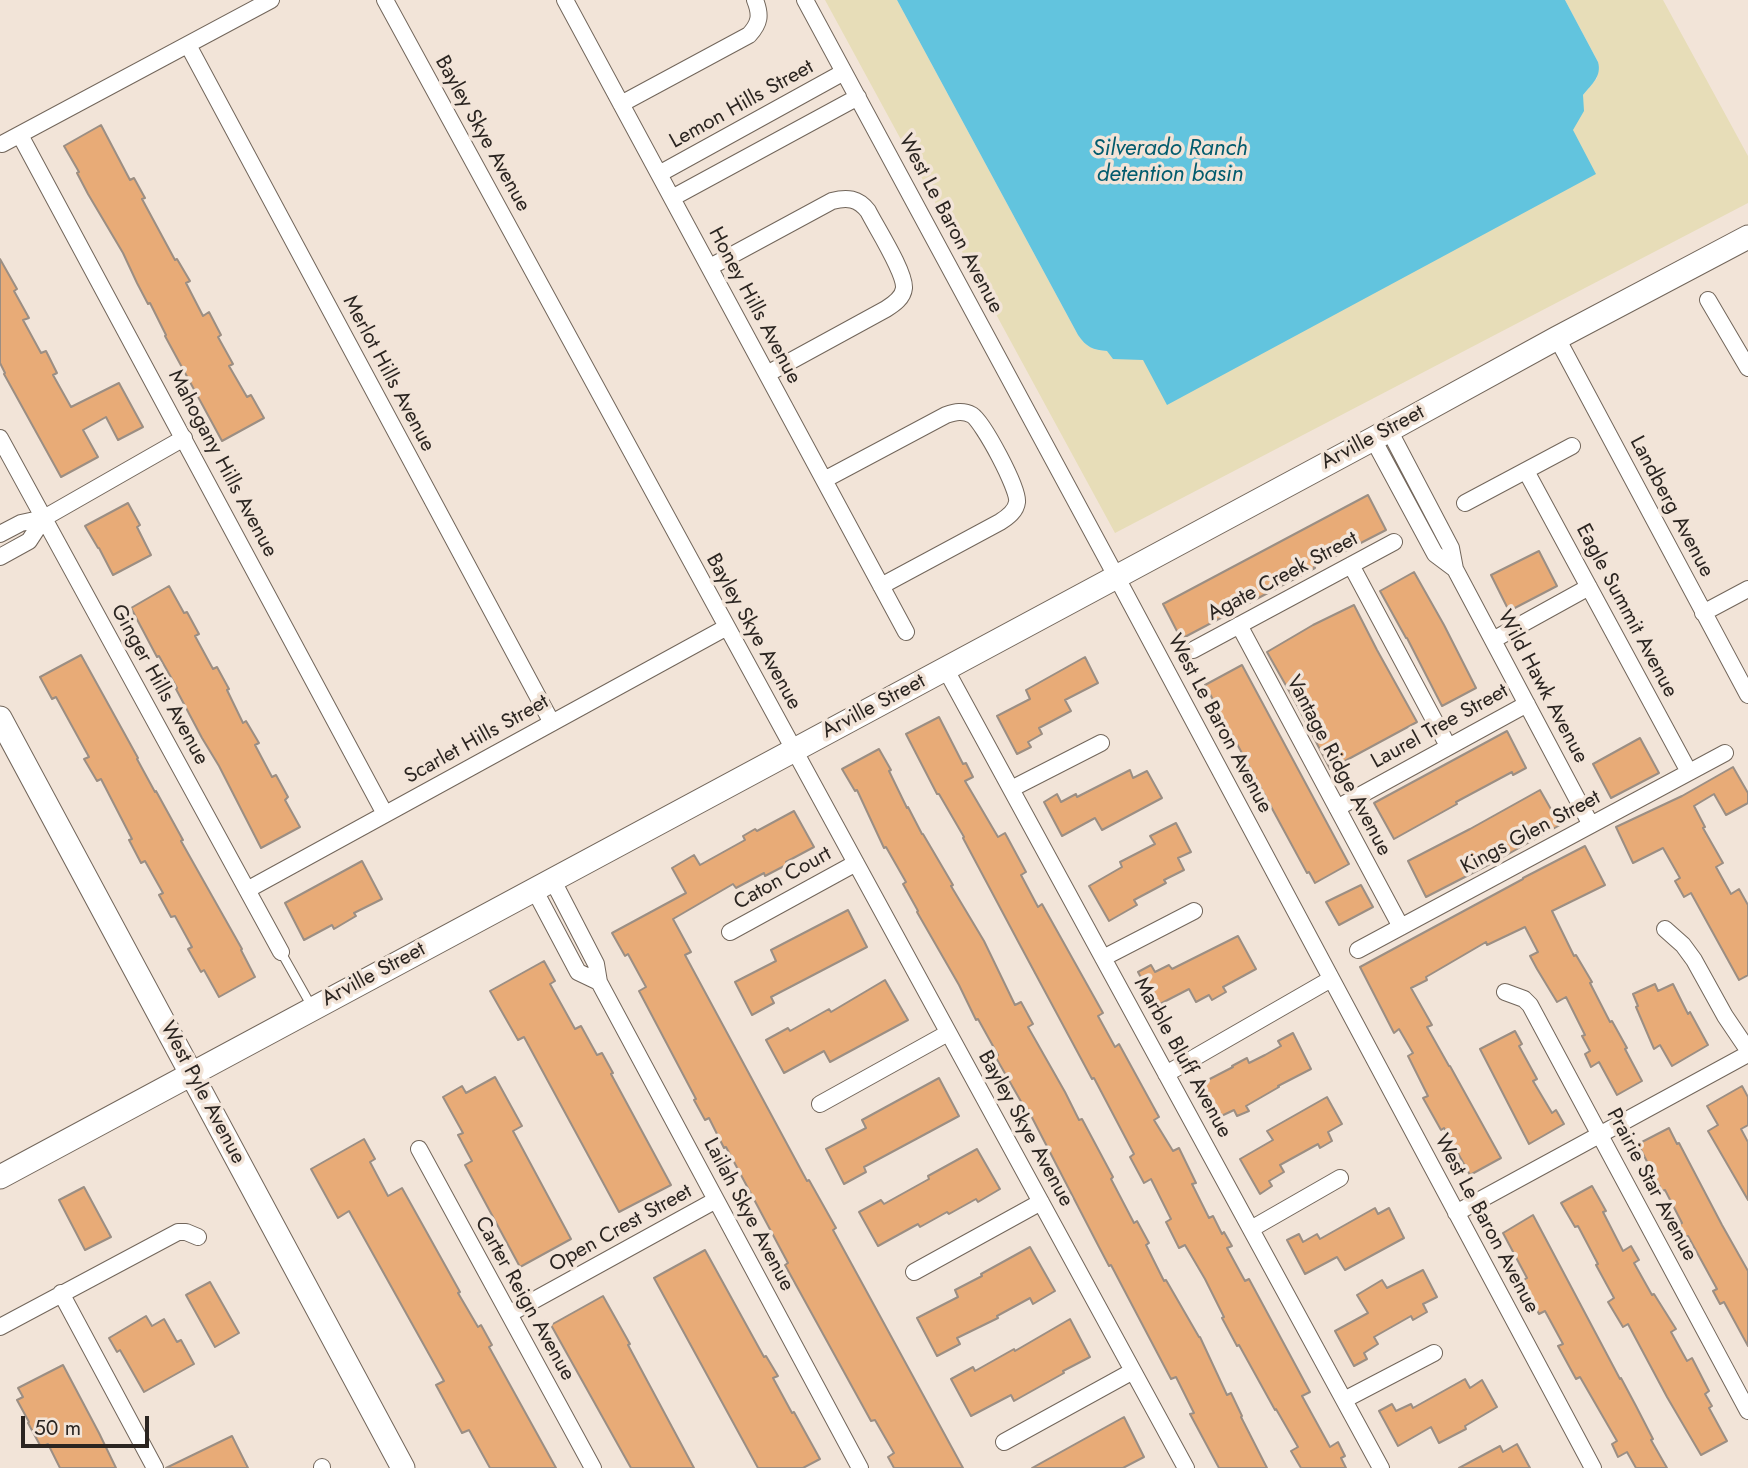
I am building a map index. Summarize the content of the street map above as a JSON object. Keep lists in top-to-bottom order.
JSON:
{
  "streets": {
    "street": [
      "Lemon Hills Street",
      "Bayley Skye Avenue",
      "West Le Baron Avenue",
      "Honey Hills Avenue",
      "Merlot Hills Avenue",
      "Arville Street",
      "Mahogany Hills Avenue",
      "Landberg Avenue",
      "Agate Creek Street",
      "Eagle Summit Avenue",
      "Ginger Hills Avenue",
      "Wild Hawk Avenue",
      "Laurel Tree Street",
      "Scarlet Hills Street",
      "Vantage Ridge Avenue",
      "Kings Glen Street",
      "Caton Court",
      "Marble Bluff Avenue",
      "West Pyle Avenue",
      "Prairie Star Avenue",
      "Lailah Skye Avenue",
      "Open Crest Street",
      "Carter Reign Avenue"
    ]
  },
  "crossings": [
    ["Lemon Hills Street", "West Le Baron Avenue"],
    ["Lemon Hills Street", "Honey Hills Avenue"],
    ["Bayley Skye Avenue", "Arville Street"],
    ["Bayley Skye Avenue", "Scarlet Hills Street"],
    ["Bayley Skye Avenue", "Caton Court"],
    ["West Le Baron Avenue", "Arville Street"],
    ["Merlot Hills Avenue", "Scarlet Hills Street"],
    ["Arville Street", "Landberg Avenue"],
    ["Arville Street", "Wild Hawk Avenue"],
    ["Arville Street", "Marble Bluff Avenue"],
    ["Arville Street", "West Pyle Avenue"],
    ["Arville Street", "Lailah Skye Avenue"],
    ["Mahogany Hills Avenue", "Scarlet Hills Street"],
    ["Agate Creek Street", "Vantage Ridge Avenue"],
    ["Eagle Summit Avenue", "Kings Glen Street"],
    ["Ginger Hills Avenue", "Scarlet Hills Street"],
    ["Wild Hawk Avenue", "Laurel Tree Street"],
    ["Wild Hawk Avenue", "Kings Glen Street"],
    ["Laurel Tree Street", "Vantage Ridge Avenue"],
    ["Vantage Ridge Avenue", "Kings Glen Street"],
    ["Lailah Skye Avenue", "Open Crest Street"],
    ["Open Crest Street", "Carter Reign Avenue"]
  ],
  "water": ["Silverado Ranch detention basin"],
  "scale_bar": "50 m"
}
